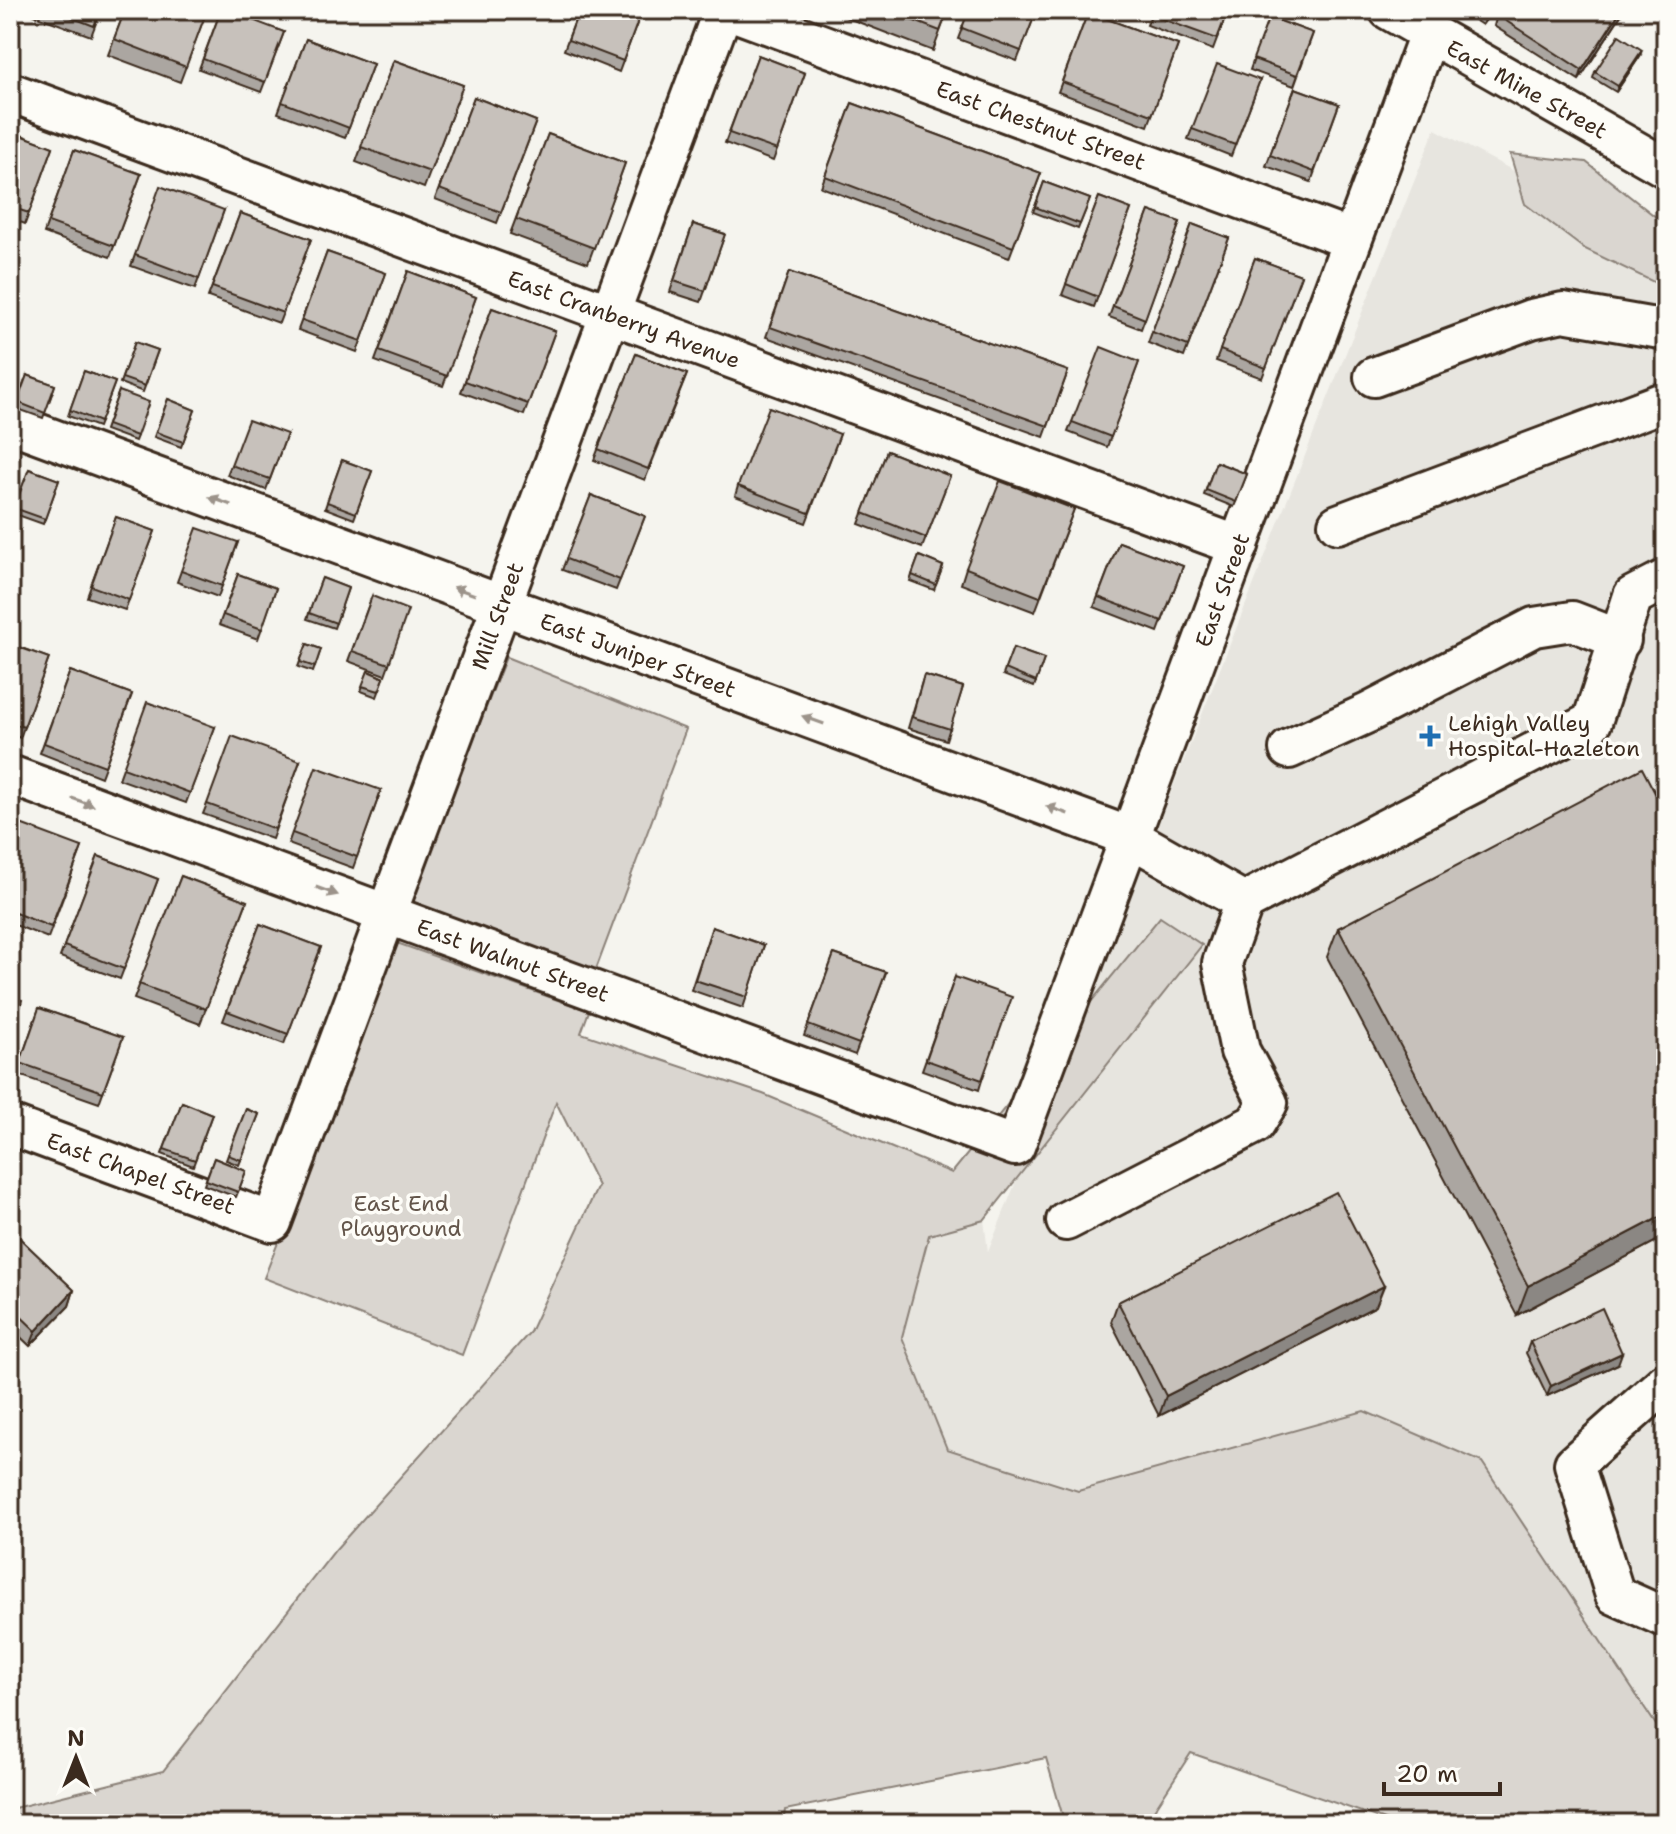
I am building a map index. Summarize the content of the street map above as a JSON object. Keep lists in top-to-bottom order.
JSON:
{
  "streets": {
    "street": [
      "East Mine Street",
      "East Chestnut Street",
      "East Cranberry Avenue",
      "East Street",
      "Mill Street",
      "East Juniper Street",
      "East Walnut Street",
      "East Chapel Street"
    ]
  },
  "crossings": [
    ["East Mine Street", "East Street"],
    ["East Chestnut Street", "East Street"],
    ["East Cranberry Avenue", "East Street"],
    ["East Cranberry Avenue", "Mill Street"],
    ["East Street", "East Juniper Street"],
    ["East Street", "East Walnut Street"],
    ["Mill Street", "East Juniper Street"],
    ["Mill Street", "East Walnut Street"],
    ["Mill Street", "East Chapel Street"]
  ],
  "one_way": ["East Juniper Street", "East Walnut Street"],
  "parks": ["East End Playground"],
  "places": {
    "health": ["Lehigh Valley Hospital-Hazleton"]
  },
  "scale_bar": "20 m",
  "north": "top"
}
